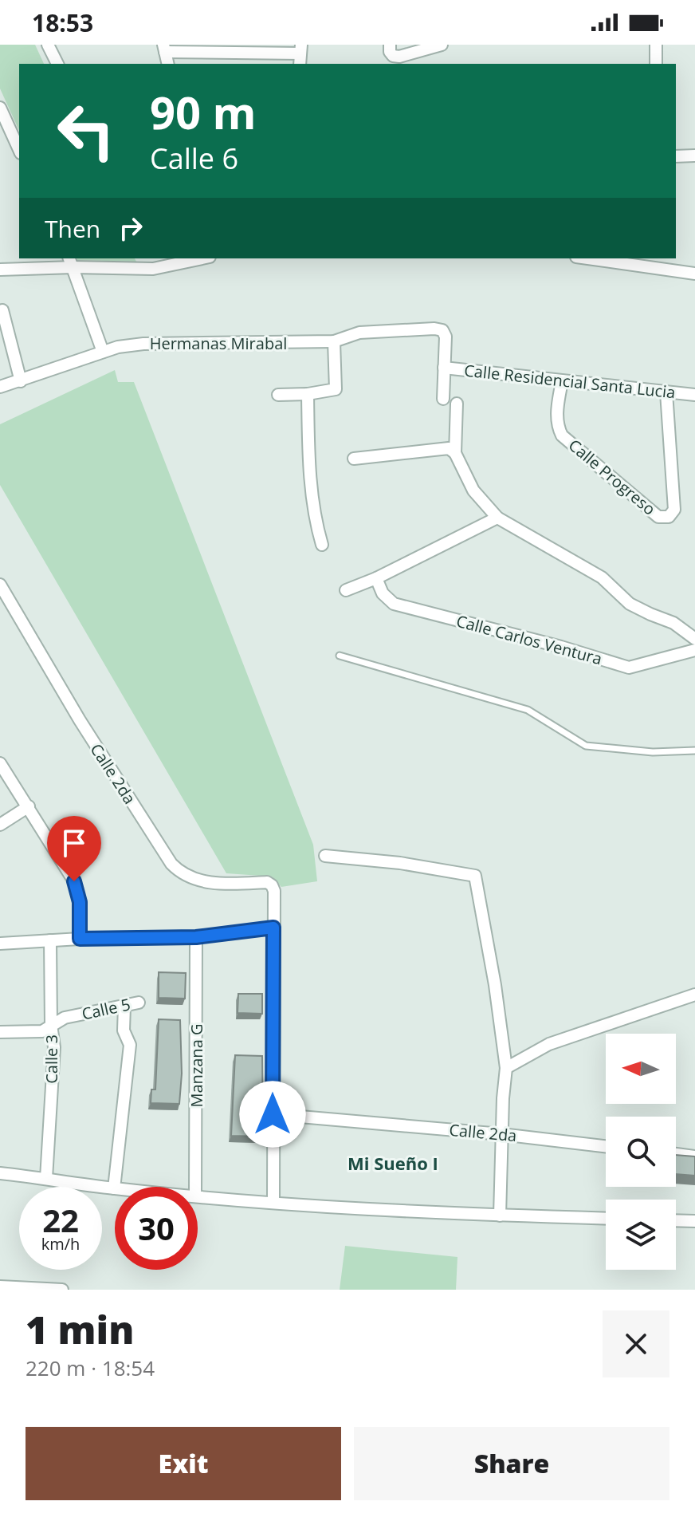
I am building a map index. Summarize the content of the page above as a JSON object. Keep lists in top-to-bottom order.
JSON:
{
  "streets": {
    "street": [
      "Hermanas Mirabal",
      "Calle Residencial Santa Lucia",
      "Calle Progreso",
      "Calle Carlos Ventura",
      "Calle 2da",
      "Calle 5",
      "Calle 3",
      "Manzana G"
    ]
  },
  "crossings": [
    ["Hermanas Mirabal", "Calle Residencial Santa Lucia"],
    ["Calle Residencial Santa Lucia", "Calle Progreso"],
    ["Calle 5", "Calle 3"]
  ],
  "districts": ["Mi Sueño I"],
  "north": "left",
  "page": {
    "status": "18:53",
    "turn": ["90 m", "Calle 6"],
    "then": "Then",
    "speed": "22 km/h",
    "limit": "30",
    "heading": ["1 min", "220 m · 18:54"],
    "buttons": ["Exit", "Share"]
  }
}
